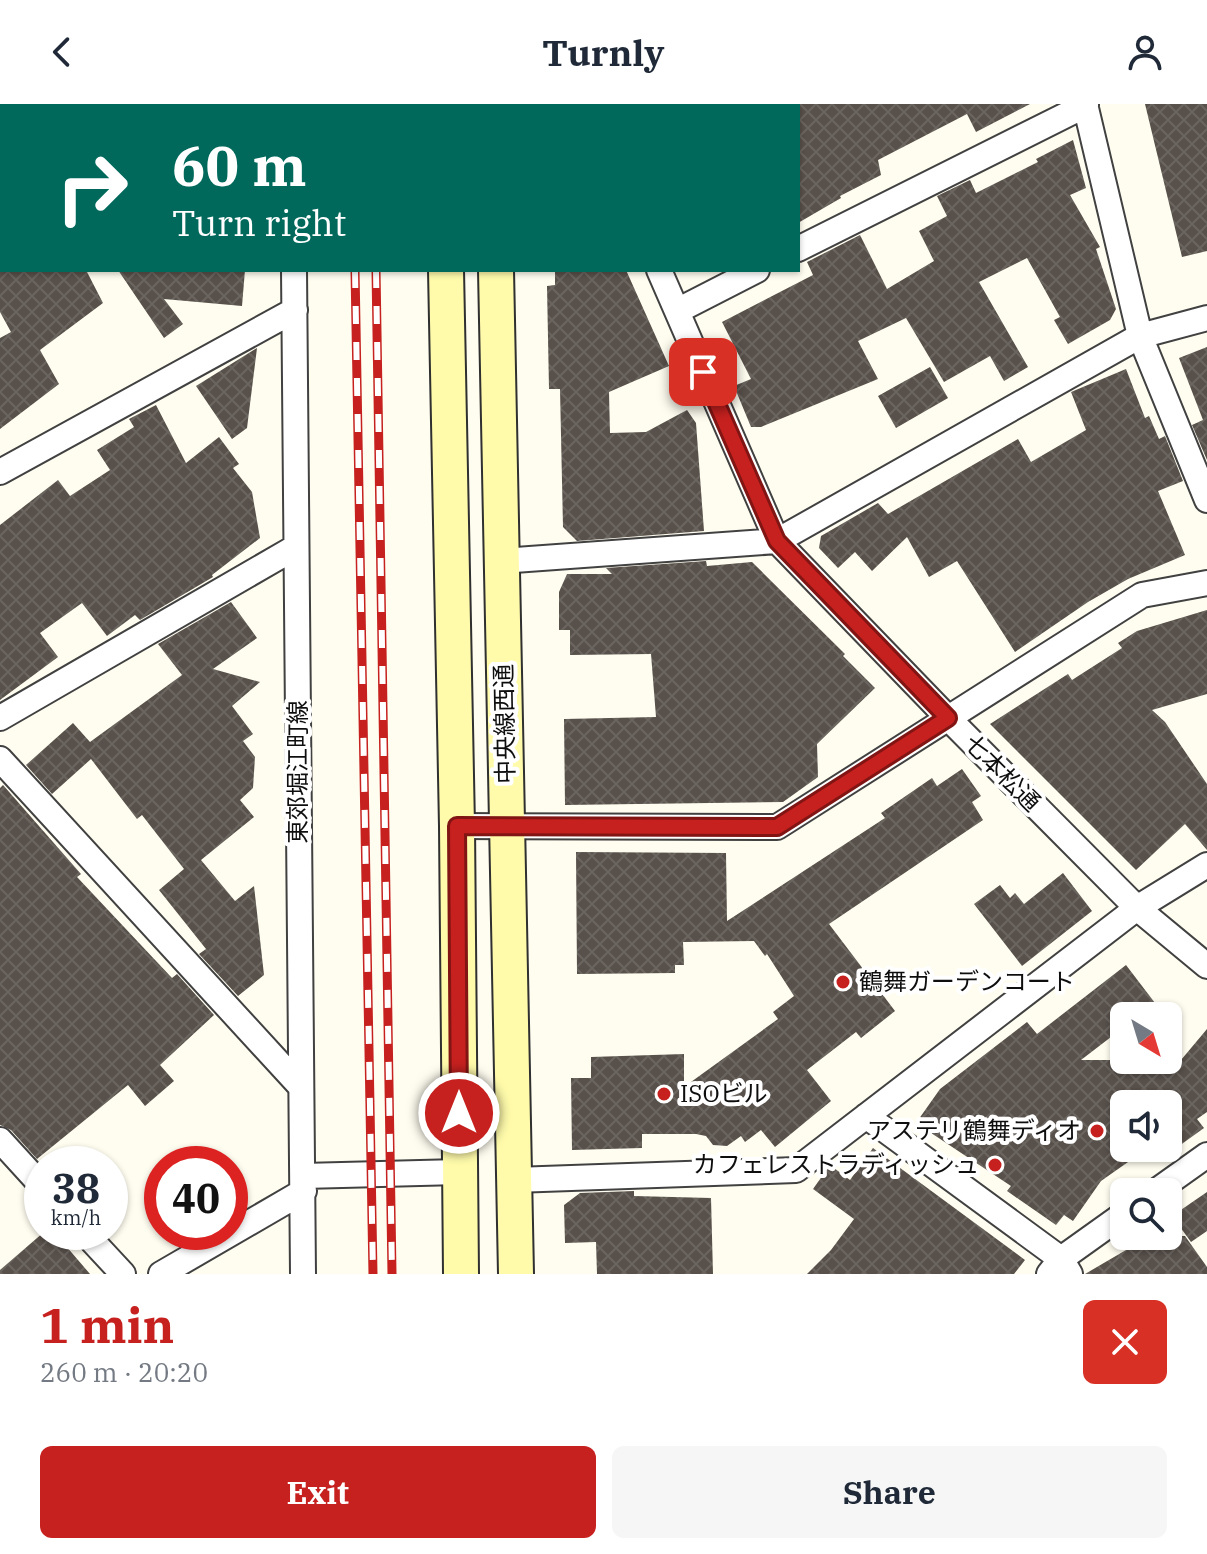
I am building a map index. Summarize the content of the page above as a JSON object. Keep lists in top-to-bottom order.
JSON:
{
  "streets": {
    "street": ["中央線西通", "東郊堀江町線", "七本松通"]
  },
  "places": [
    "鶴舞ガーデンコート",
    "ISOビル",
    "アステリ鶴舞ディオ",
    "カフェレストラディッシュ"
  ],
  "north": "bottom right",
  "page": {
    "header": "Turnly",
    "turn": ["60 m", "Turn right"],
    "speed": "38 km/h",
    "limit": "40",
    "heading": ["1 min", "260 m · 20:20"],
    "buttons": ["Exit", "Share"]
  }
}
